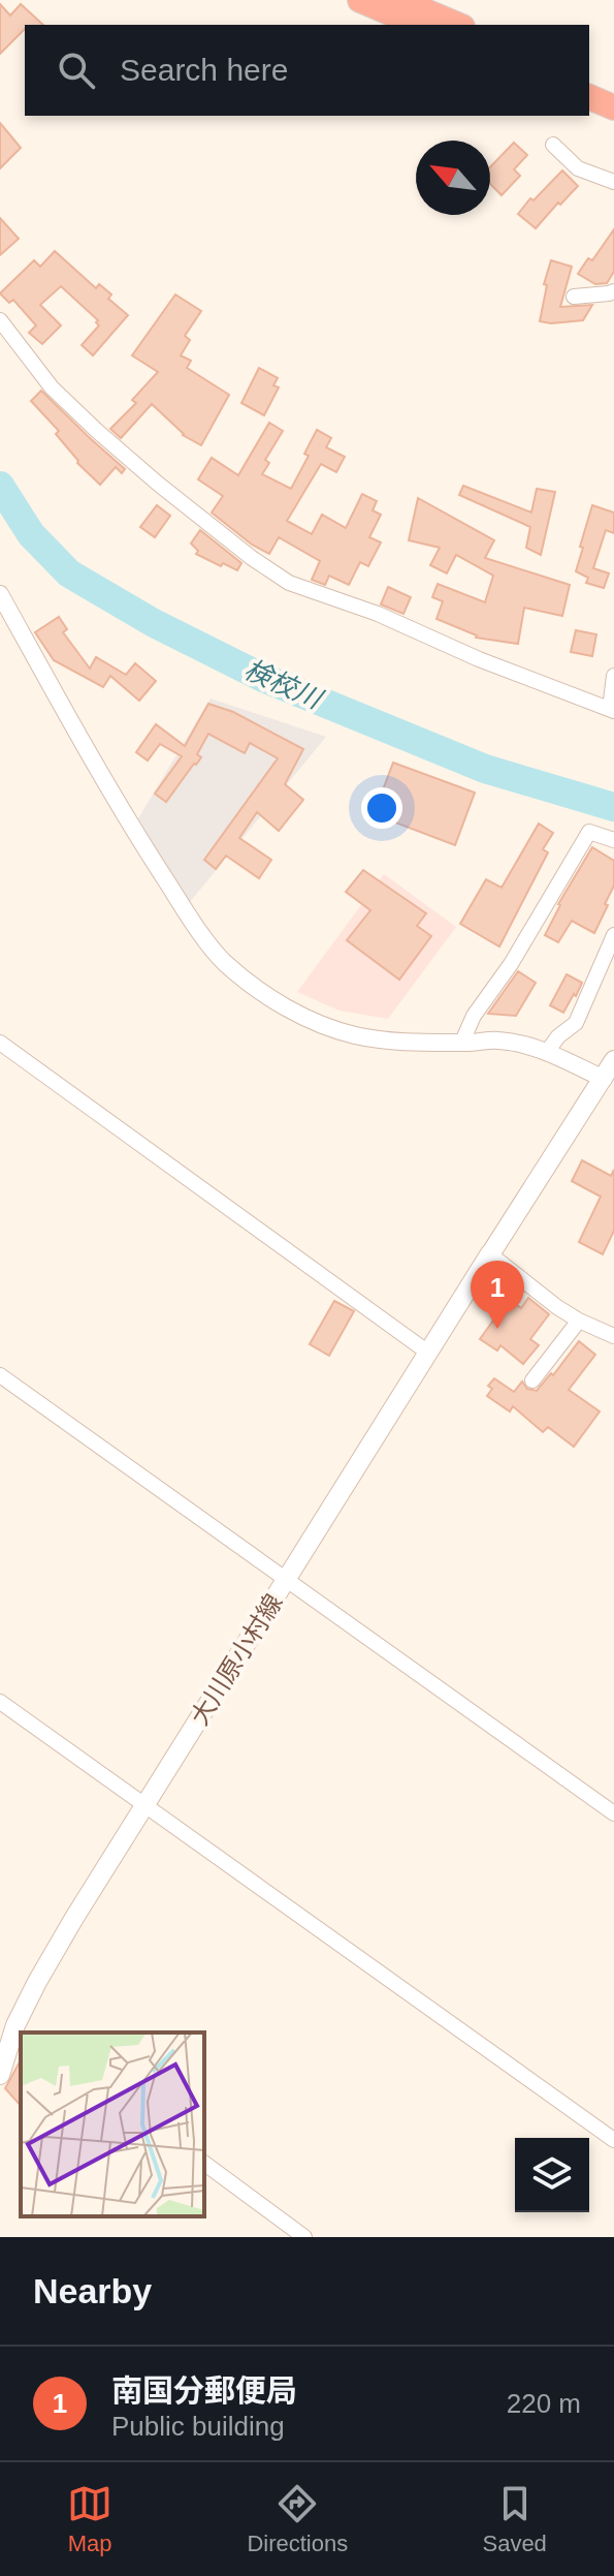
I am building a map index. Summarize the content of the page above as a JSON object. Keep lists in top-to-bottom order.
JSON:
{
  "streets": {
    "main road": ["大川原小村線"]
  },
  "water": ["検校川"],
  "north": "top left",
  "page": {
    "search": "Search here",
    "pins": "1",
    "heading": "Nearby",
    "list": [
      {
        "mark": "1",
        "name": "南国分郵便局",
        "note": "Public building",
        "value": "220 m"
      }
    ],
    "nav": ["Map", "Directions", "Saved"]
  }
}
